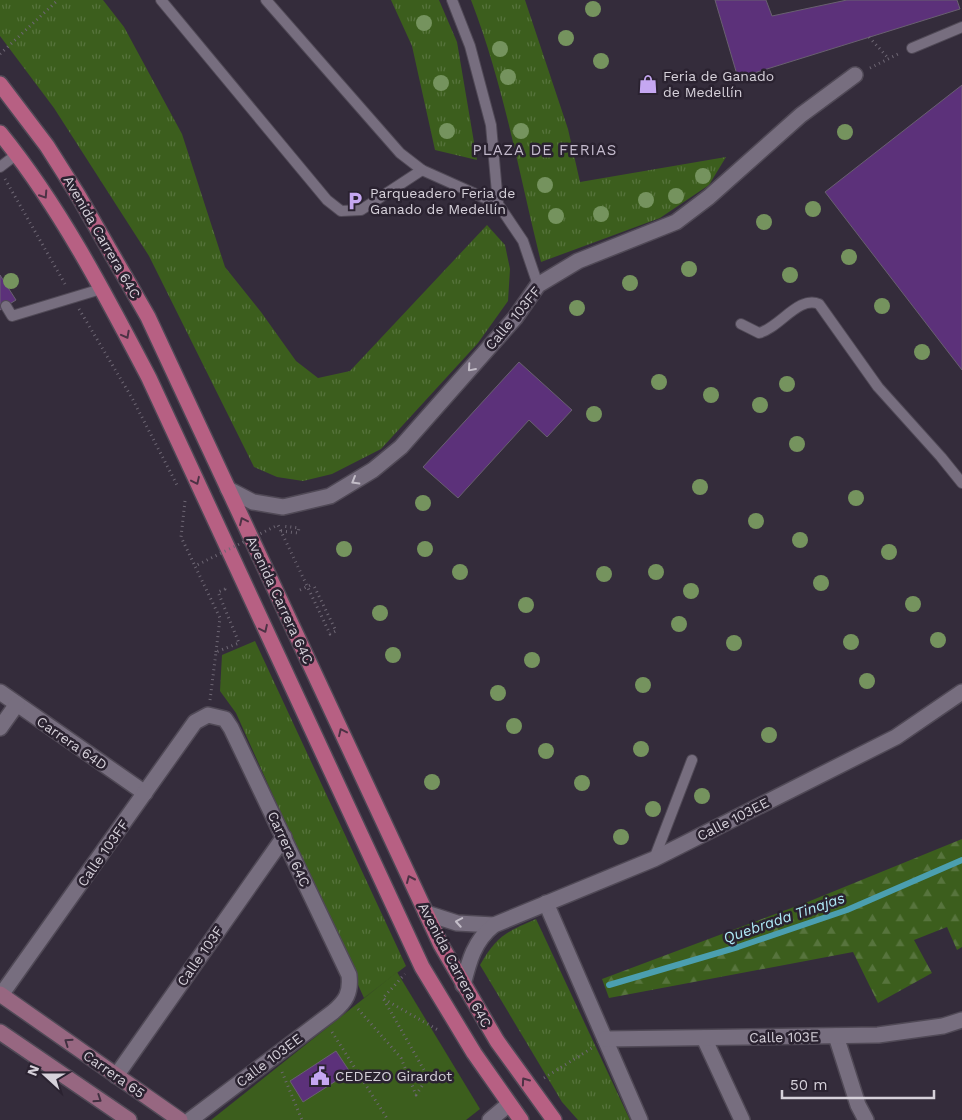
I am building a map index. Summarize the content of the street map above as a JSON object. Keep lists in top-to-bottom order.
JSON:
{
  "streets": {
    "main road": ["Avenida Carrera 64C", "Carrera 65"],
    "street": [
      "Calle 103FF",
      "Carrera 64D",
      "Calle 103EE",
      "Carrera 64C",
      "Calle 103F",
      "Calle 103E"
    ]
  },
  "crossings": [
    ["Avenida Carrera 64C", "Calle 103FF"],
    ["Avenida Carrera 64C", "Calle 103EE"],
    ["Calle 103FF", "Carrera 64D"],
    ["Calle 103FF", "Carrera 64C"],
    ["Calle 103FF", "Carrera 65"],
    ["Calle 103EE", "Carrera 64C"],
    ["Carrera 64C", "Calle 103F"],
    ["Calle 103F", "Carrera 65"]
  ],
  "districts": ["PLAZA DE FERIAS"],
  "water": ["Quebrada Tinajas"],
  "places": {
    "shop": ["Feria de Ganado de Medellín"],
    "parking": ["Parqueadero Feria de Ganado de Medellín"],
    "public building": ["CEDEZO Girardot"]
  },
  "scale_bar": "50 m",
  "north": "left"
}
